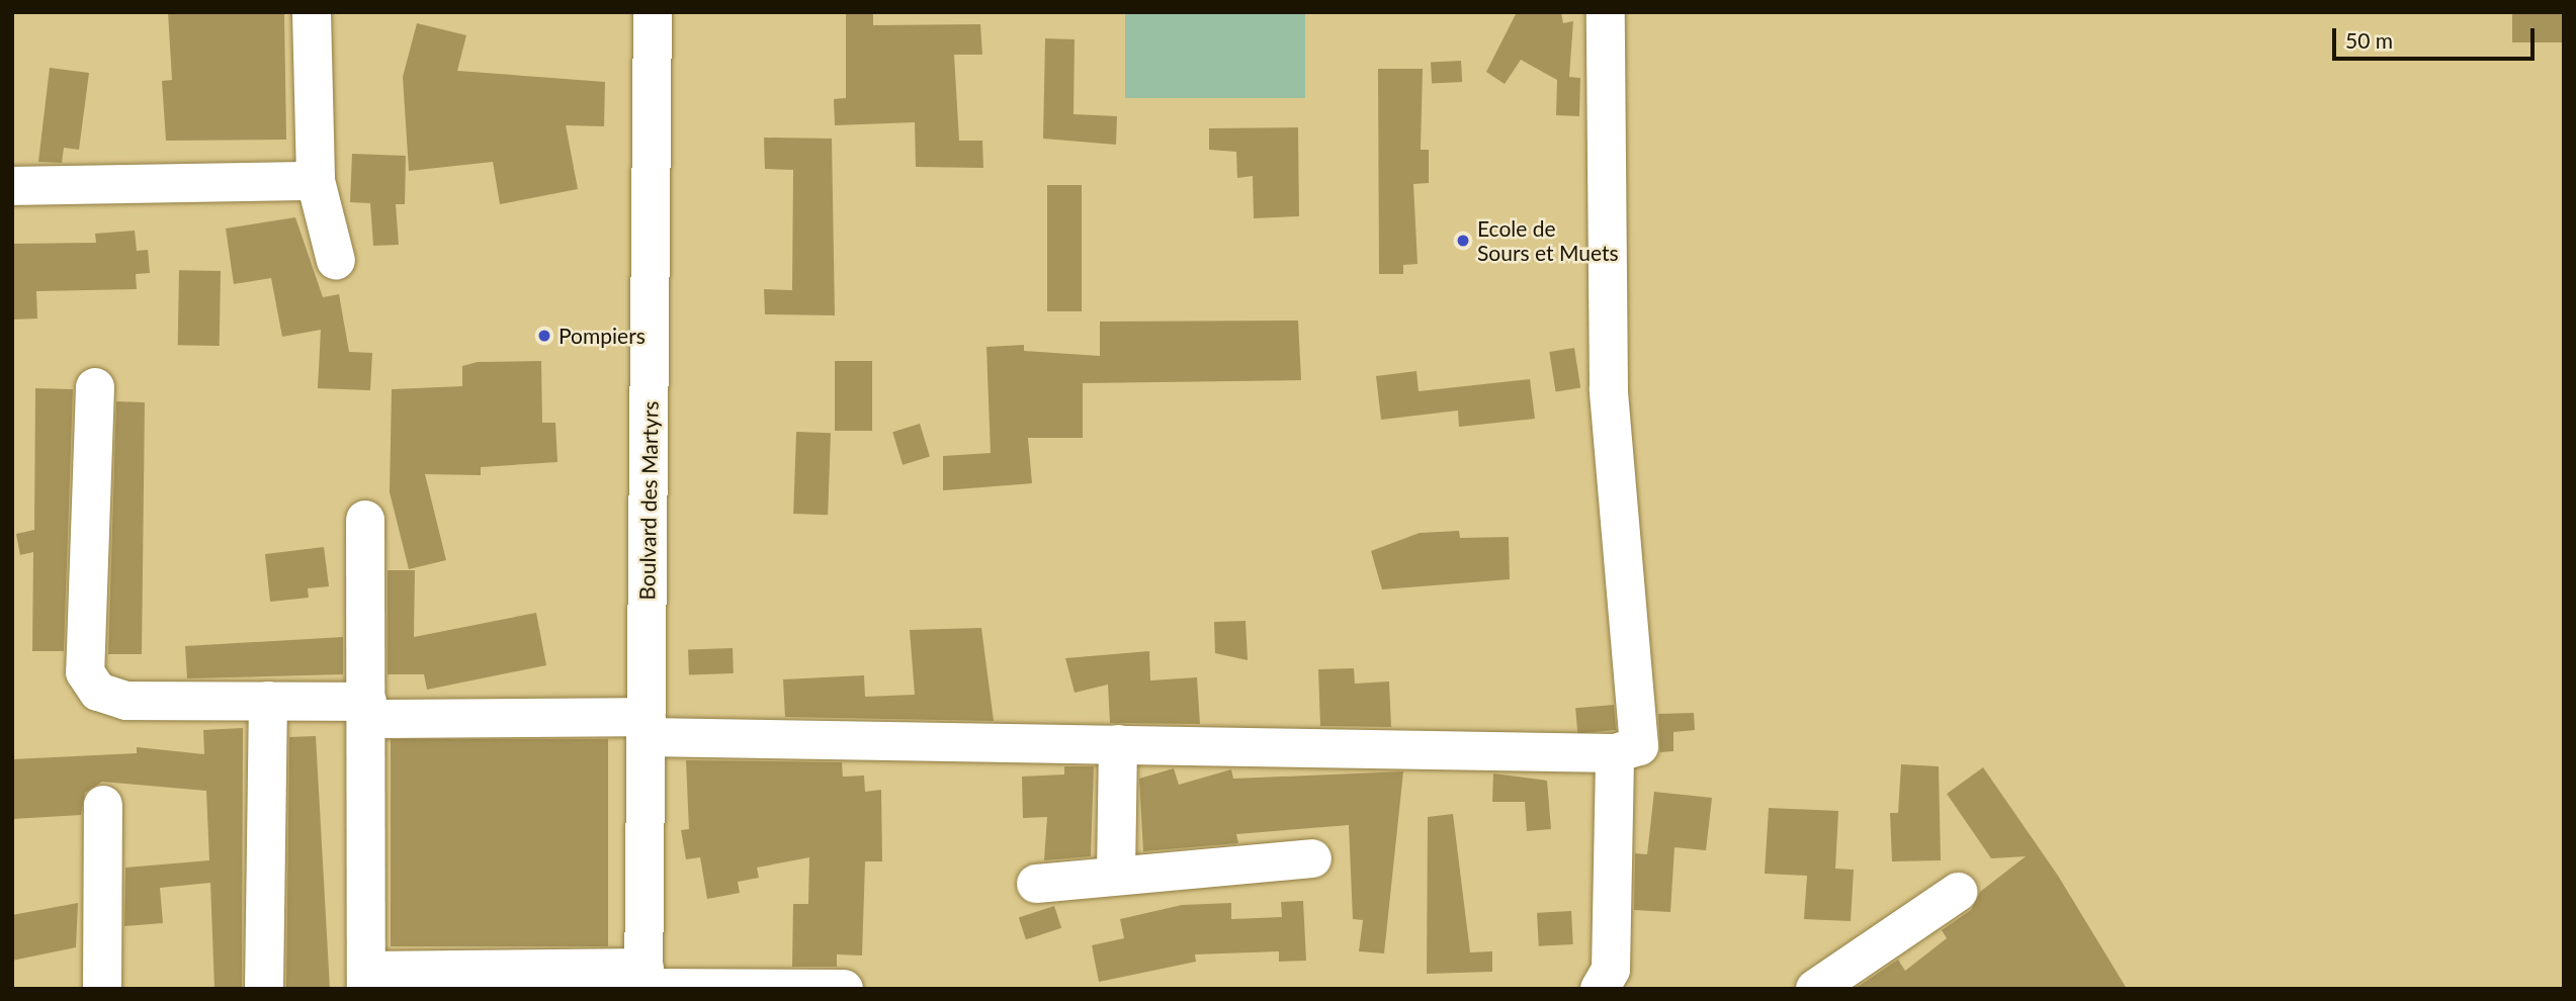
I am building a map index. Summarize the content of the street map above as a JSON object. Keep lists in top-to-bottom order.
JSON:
{
  "streets": {
    "street": ["Boulvard des Martyrs"]
  },
  "places": ["Ecole de Sours et Muets", "Pompiers"],
  "scale_bar": "50 m"
}
